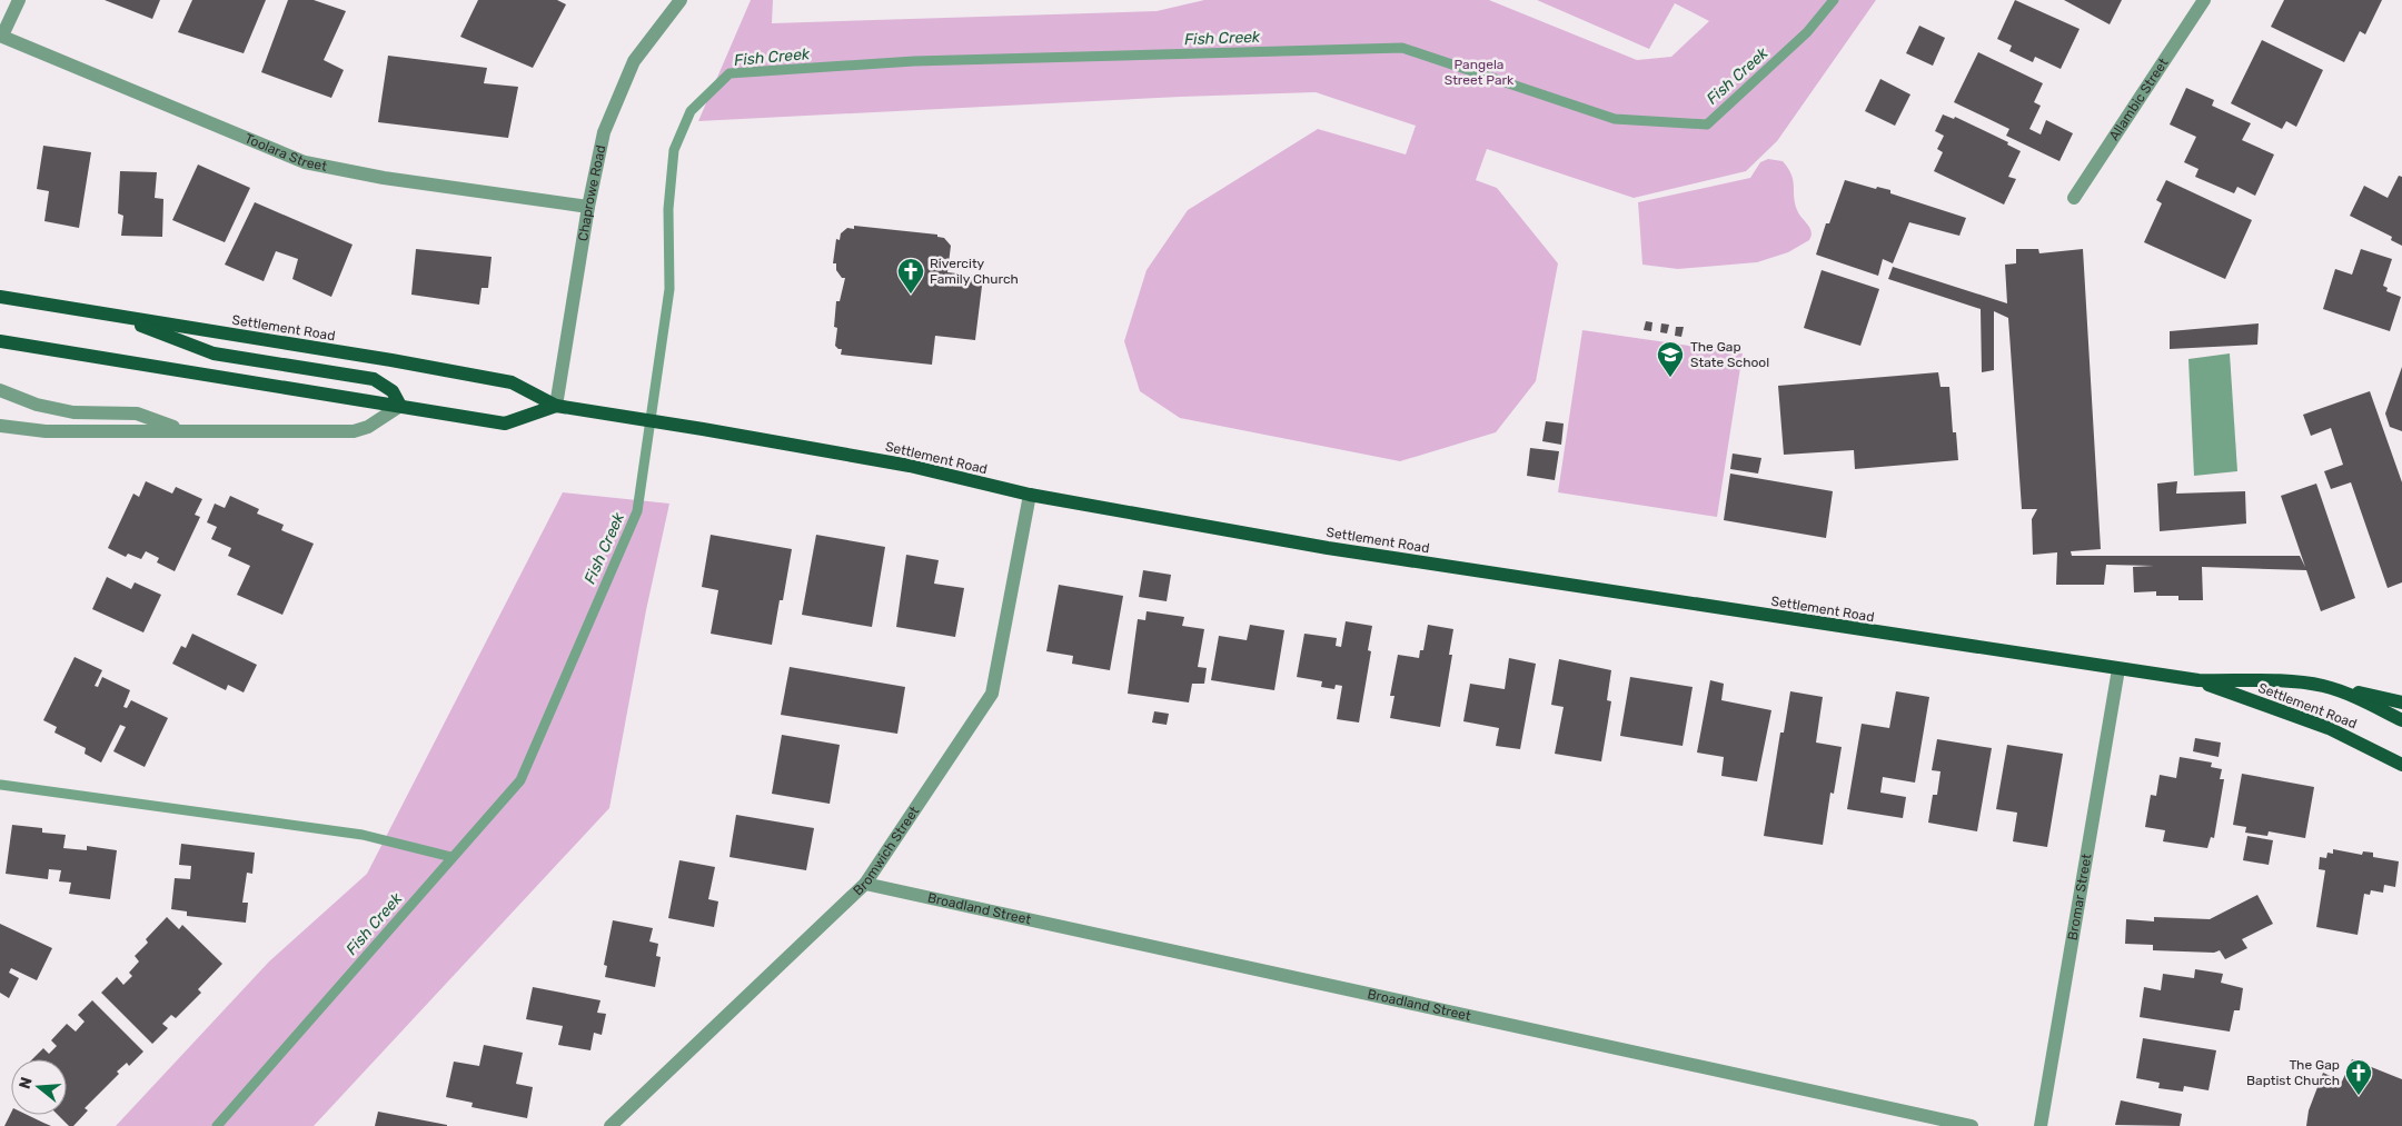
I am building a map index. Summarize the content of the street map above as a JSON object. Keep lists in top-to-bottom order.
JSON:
{
  "streets": {
    "main road": ["Settlement Road"],
    "street": [
      "Allambic Street",
      "Toolara Street",
      "Chaprowe Road",
      "Bromwich Street",
      "Bromar Street",
      "Broadland Street"
    ]
  },
  "crossings": [
    ["Toolara Street", "Chaprowe Road"],
    ["Chaprowe Road", "Settlement Road"],
    ["Settlement Road", "Bromwich Street"],
    ["Settlement Road", "Bromar Street"],
    ["Bromwich Street", "Broadland Street"]
  ],
  "water": ["Fish Creek"],
  "parks": ["Pangela Street Park"],
  "places": {
    "church": ["Rivercity Family Church", "The Gap Baptist Church"],
    "school or university": ["The Gap State School"]
  },
  "north": "left"
}
